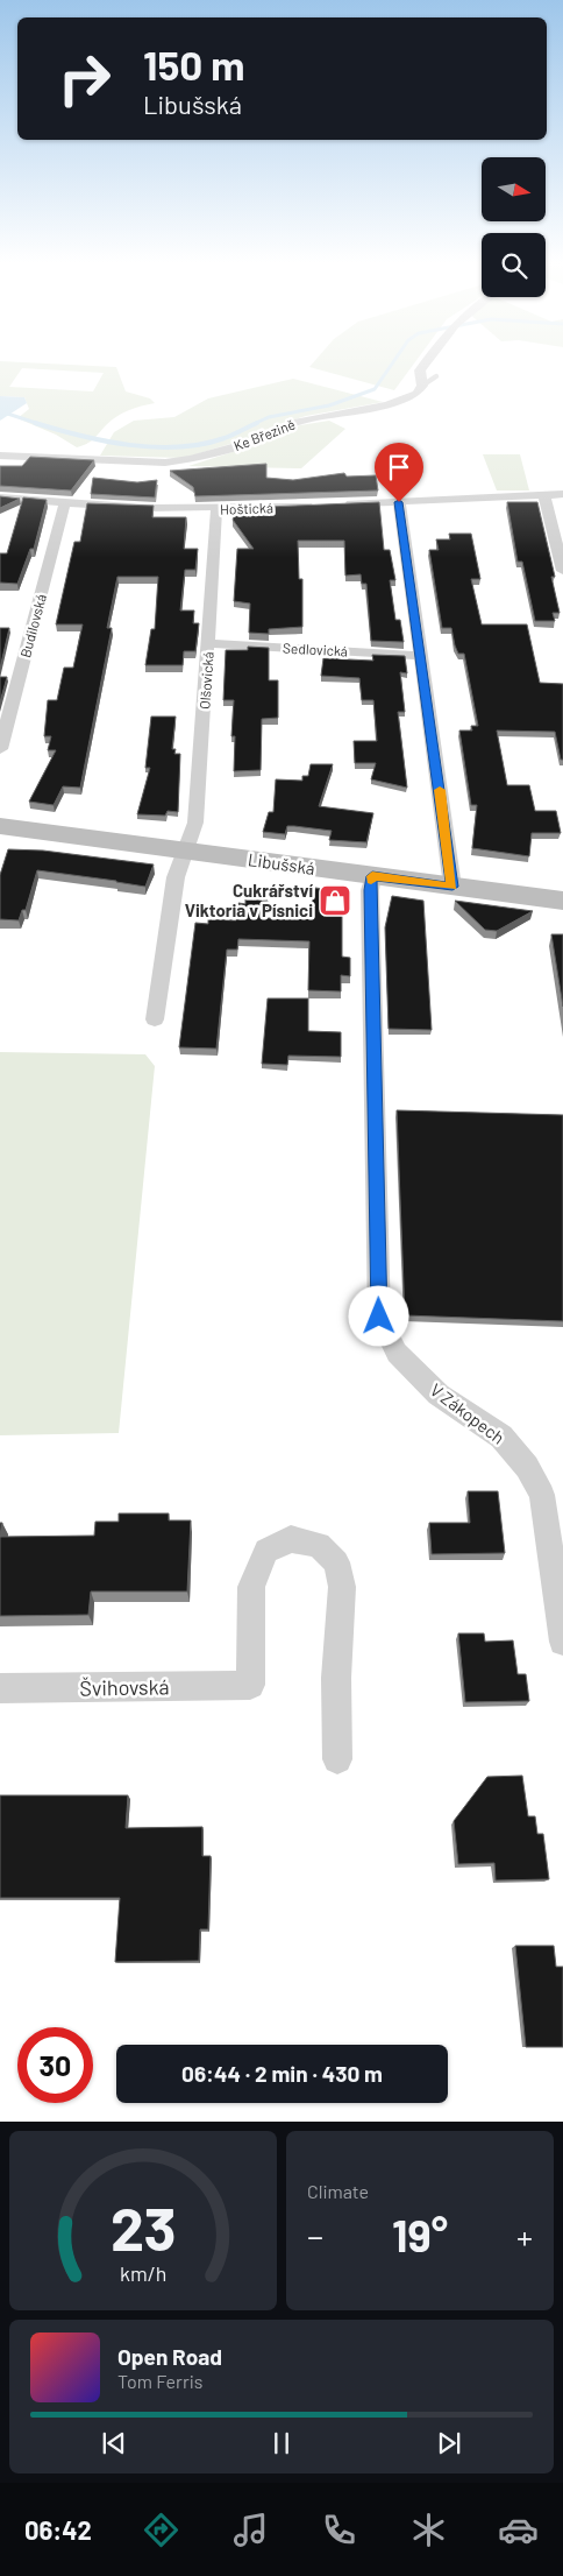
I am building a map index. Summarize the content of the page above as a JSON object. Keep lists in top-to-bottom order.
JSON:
{
  "streets": {
    "street": [
      "Ke Březině",
      "Hoštická",
      "Budilovská",
      "Sedlovická",
      "Olšovická",
      "Libušská",
      "V Zákopech",
      "Švihovská"
    ]
  },
  "crossings": [
    ["Hoštická", "Budilovská"],
    ["Hoštická", "Olšovická"],
    ["Sedlovická", "Olšovická"],
    ["Olšovická", "Libušská"],
    ["Libušská", "V Zákopech"]
  ],
  "places": {
    "shop": ["Cukrářství Viktoria v Písnici"]
  },
  "north": "right",
  "page": {
    "turn": ["150 m", "Libušská"],
    "limit": "30",
    "trip": "06:44 · 2 min · 430 m",
    "tile": "Climate",
    "heat": ["−", "19°", "+"],
    "song": ["Open Road", "Tom Ferris"],
    "tabs": "06:42",
    "gauge": ["23", "km/h"]
  }
}
